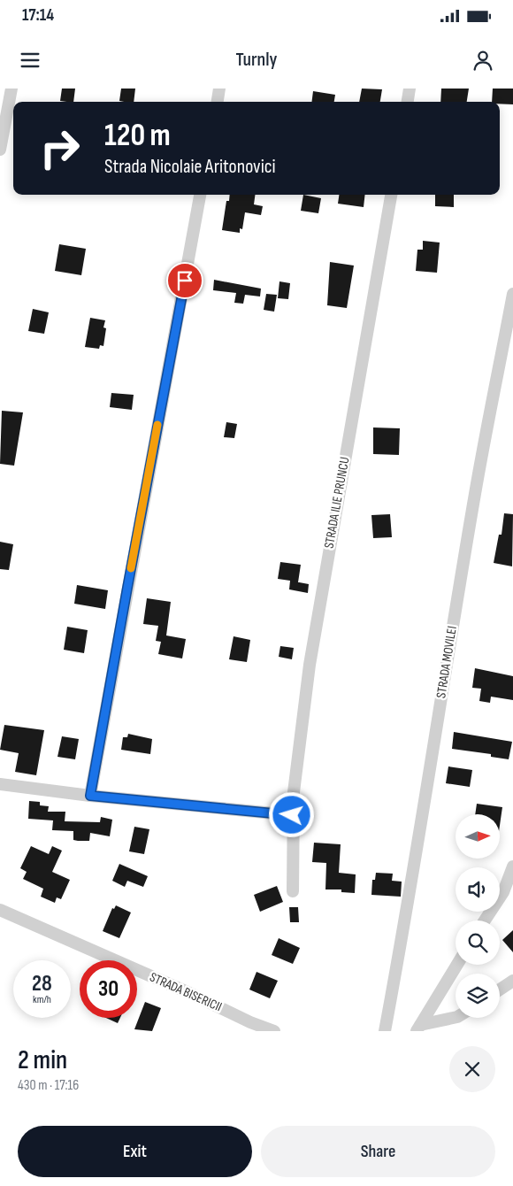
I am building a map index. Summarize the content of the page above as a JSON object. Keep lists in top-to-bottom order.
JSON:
{
  "streets": {
    "street": ["STRADA ILIE PRUNCU", "STRADA MOVILEI", "STRADA BISERICII"]
  },
  "north": "right",
  "page": {
    "status": "17:14",
    "header": "Turnly",
    "turn": ["120 m", "Strada Nicolaie Aritonovici"],
    "speed": "28 km/h",
    "limit": "30",
    "heading": ["2 min", "430 m · 17:16"],
    "buttons": ["Exit", "Share"]
  }
}
